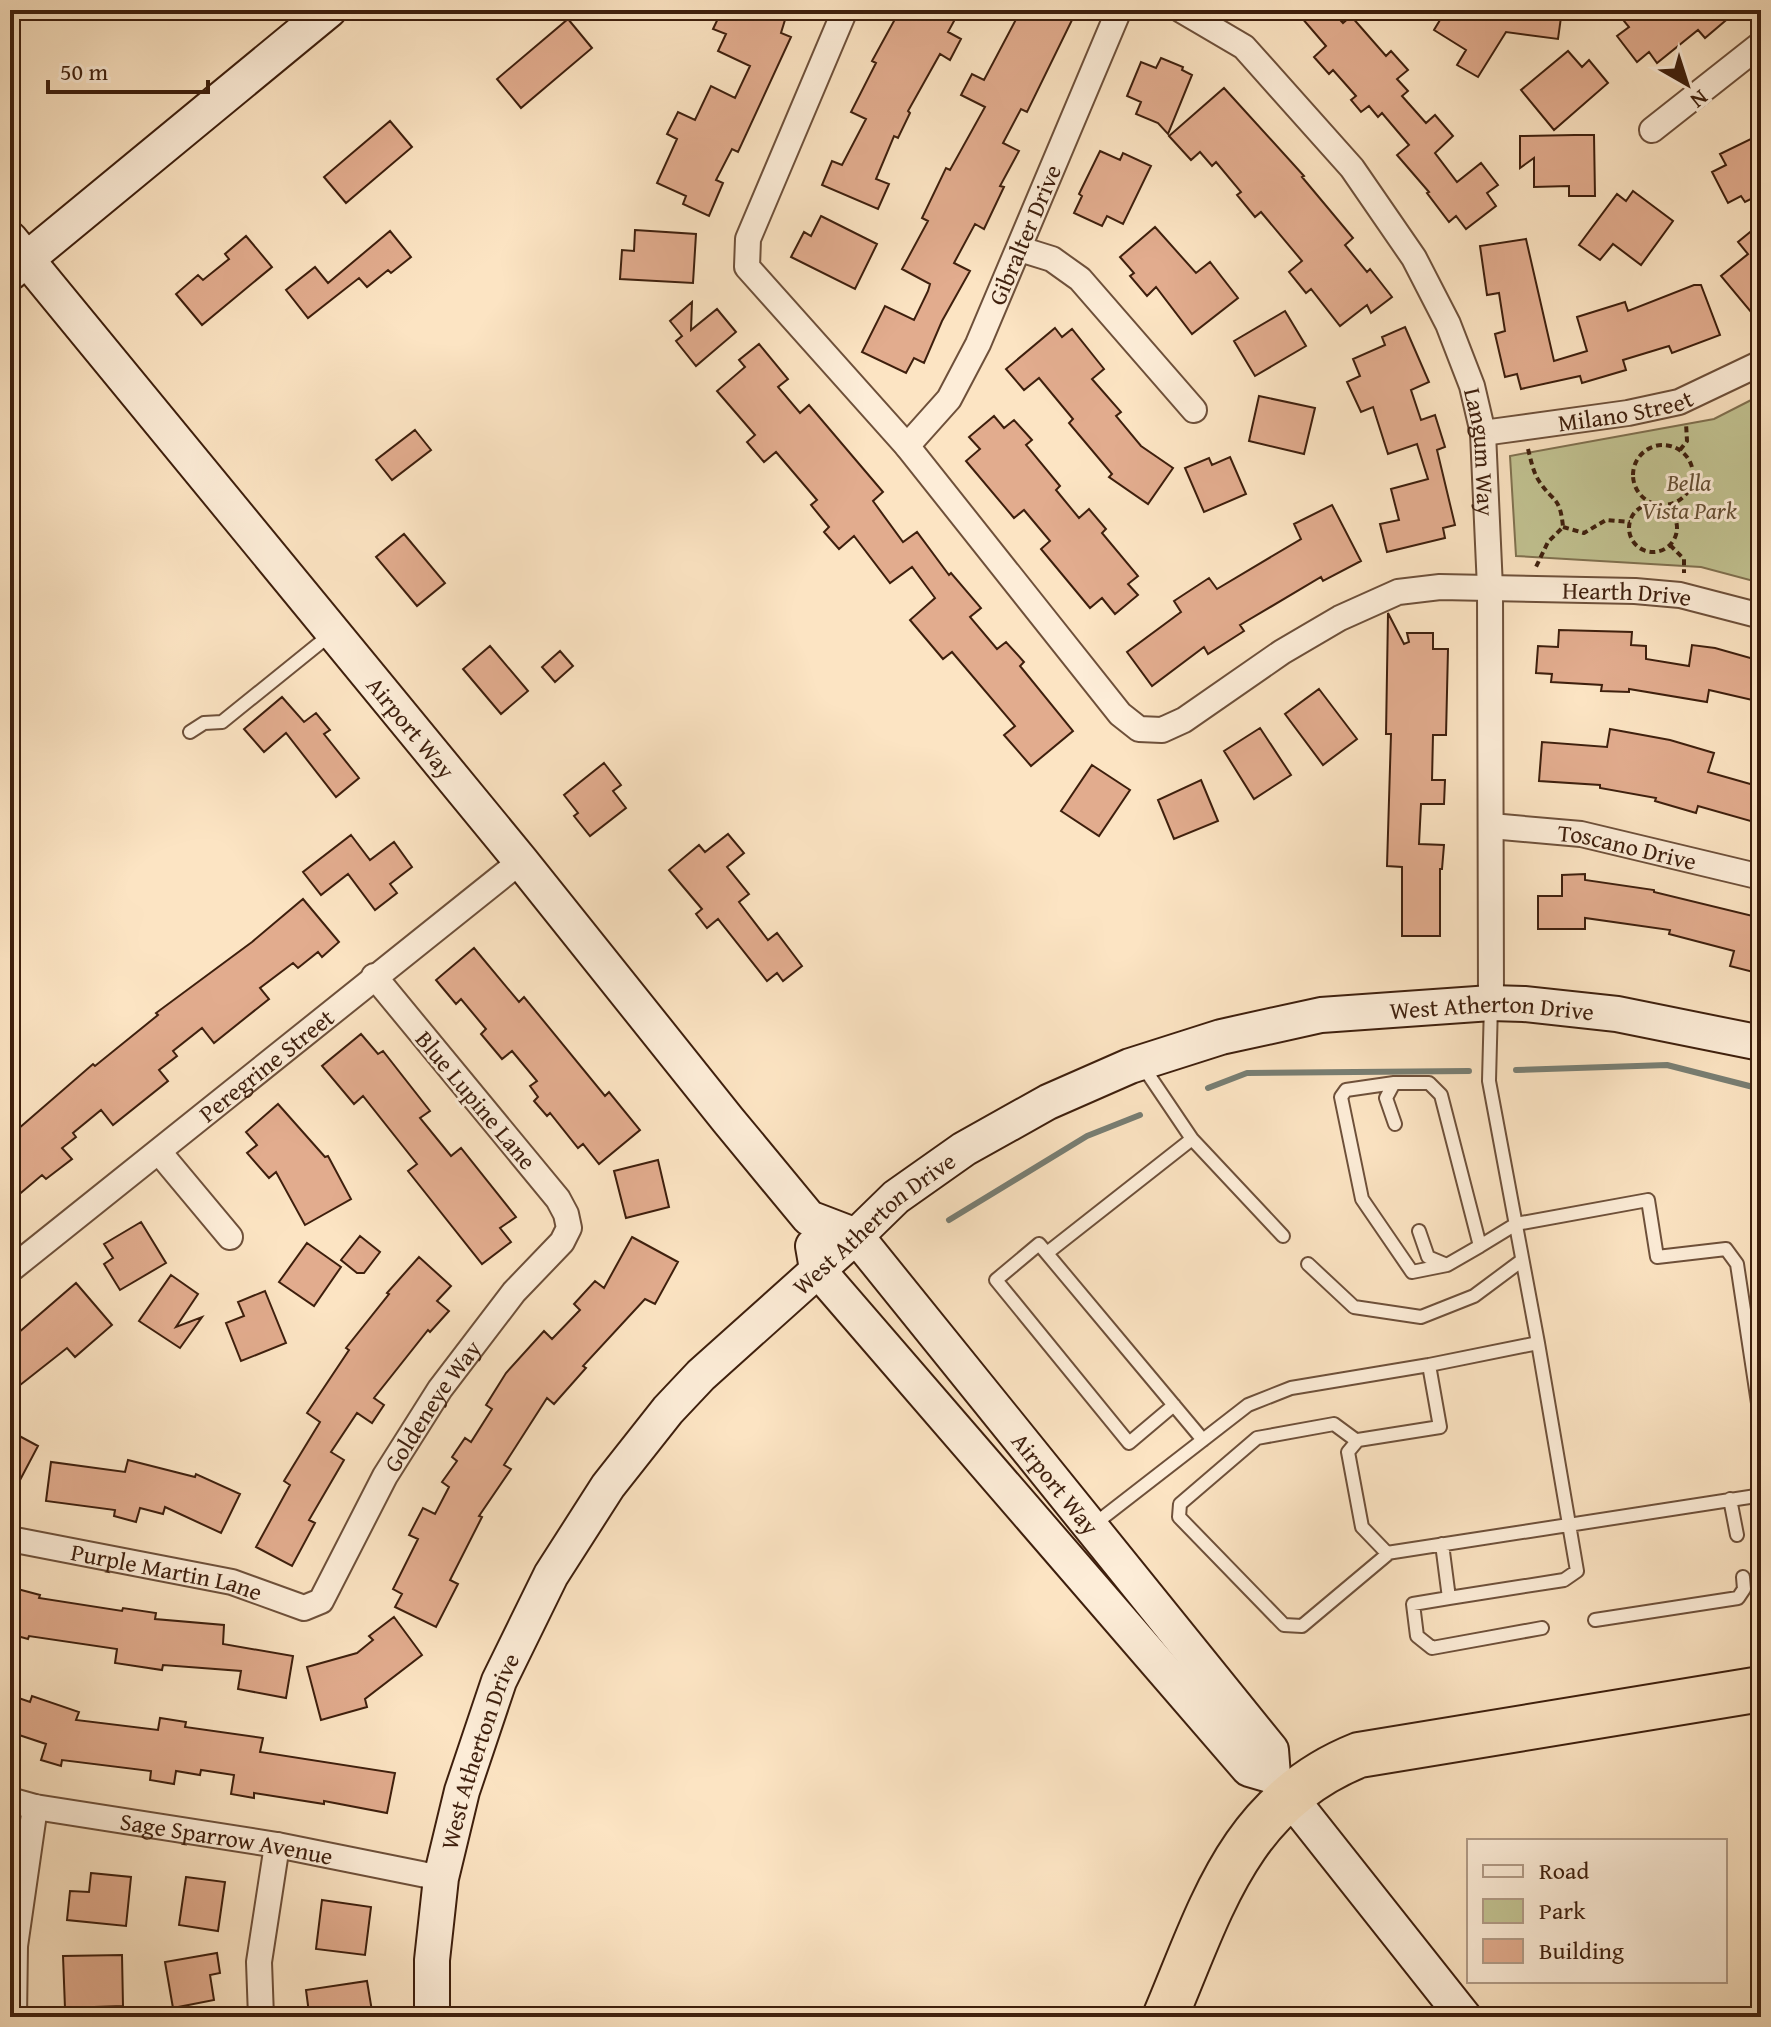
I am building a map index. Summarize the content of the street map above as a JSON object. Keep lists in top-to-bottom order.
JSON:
{
  "streets": {
    "main road": ["Airport Way", "West Atherton Drive"],
    "street": [
      "Gibralter Drive",
      "Milano Street",
      "Langum Way",
      "Hearth Drive",
      "Toscano Drive",
      "Peregrine Street",
      "Blue Lupine Lane",
      "Goldeneye Way",
      "Purple Martin Lane",
      "Sage Sparrow Avenue"
    ]
  },
  "crossings": [
    ["Gibralter Drive", "Hearth Drive"],
    ["Milano Street", "Langum Way"],
    ["Langum Way", "Hearth Drive"],
    ["Langum Way", "Toscano Drive"],
    ["Langum Way", "West Atherton Drive"],
    ["Airport Way", "West Atherton Drive"],
    ["Airport Way", "Peregrine Street"],
    ["West Atherton Drive", "Sage Sparrow Avenue"],
    ["Peregrine Street", "Blue Lupine Lane"],
    ["Blue Lupine Lane", "Goldeneye Way"],
    ["Goldeneye Way", "Purple Martin Lane"]
  ],
  "parks": ["Bella Vista Park"],
  "legend": ["Road", "Park", "Building"],
  "scale_bar": "50 m",
  "north": "bottom right"
}
